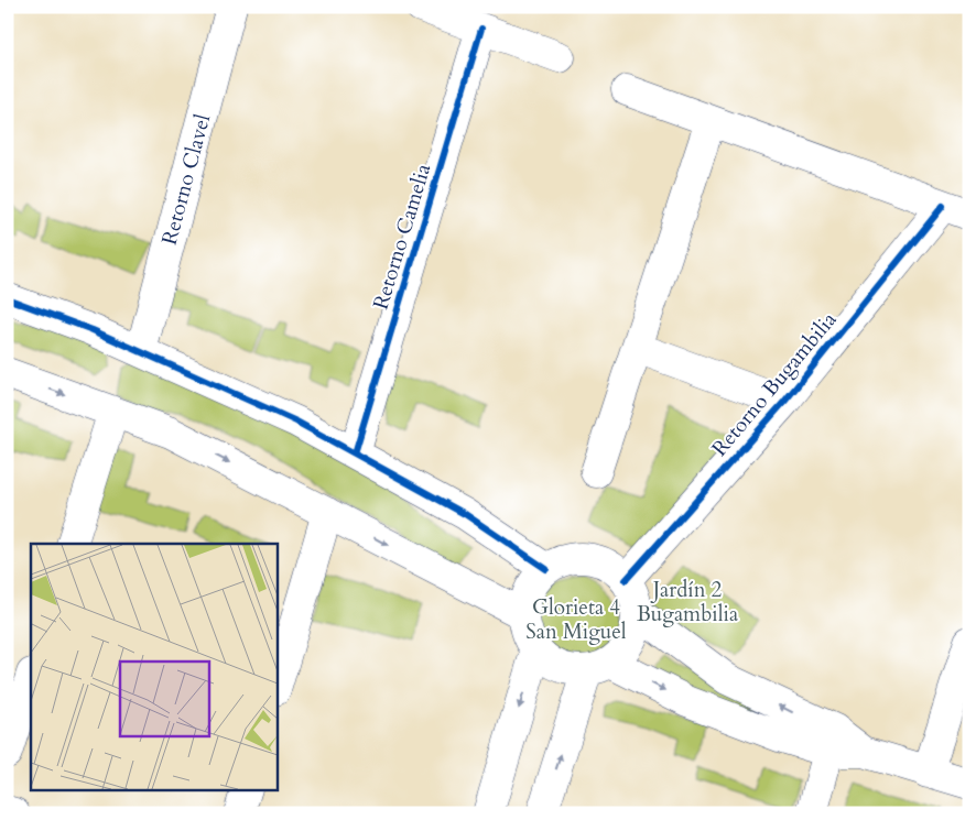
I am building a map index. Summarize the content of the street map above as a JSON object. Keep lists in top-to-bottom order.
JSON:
{
  "streets": {
    "street": ["Retorno Clavel", "Retorno Camelia", "Retorno Bugambilia"]
  },
  "parks": ["Jardín 2 Bugambilia", "Glorieta 4 San Miguel"]
}
